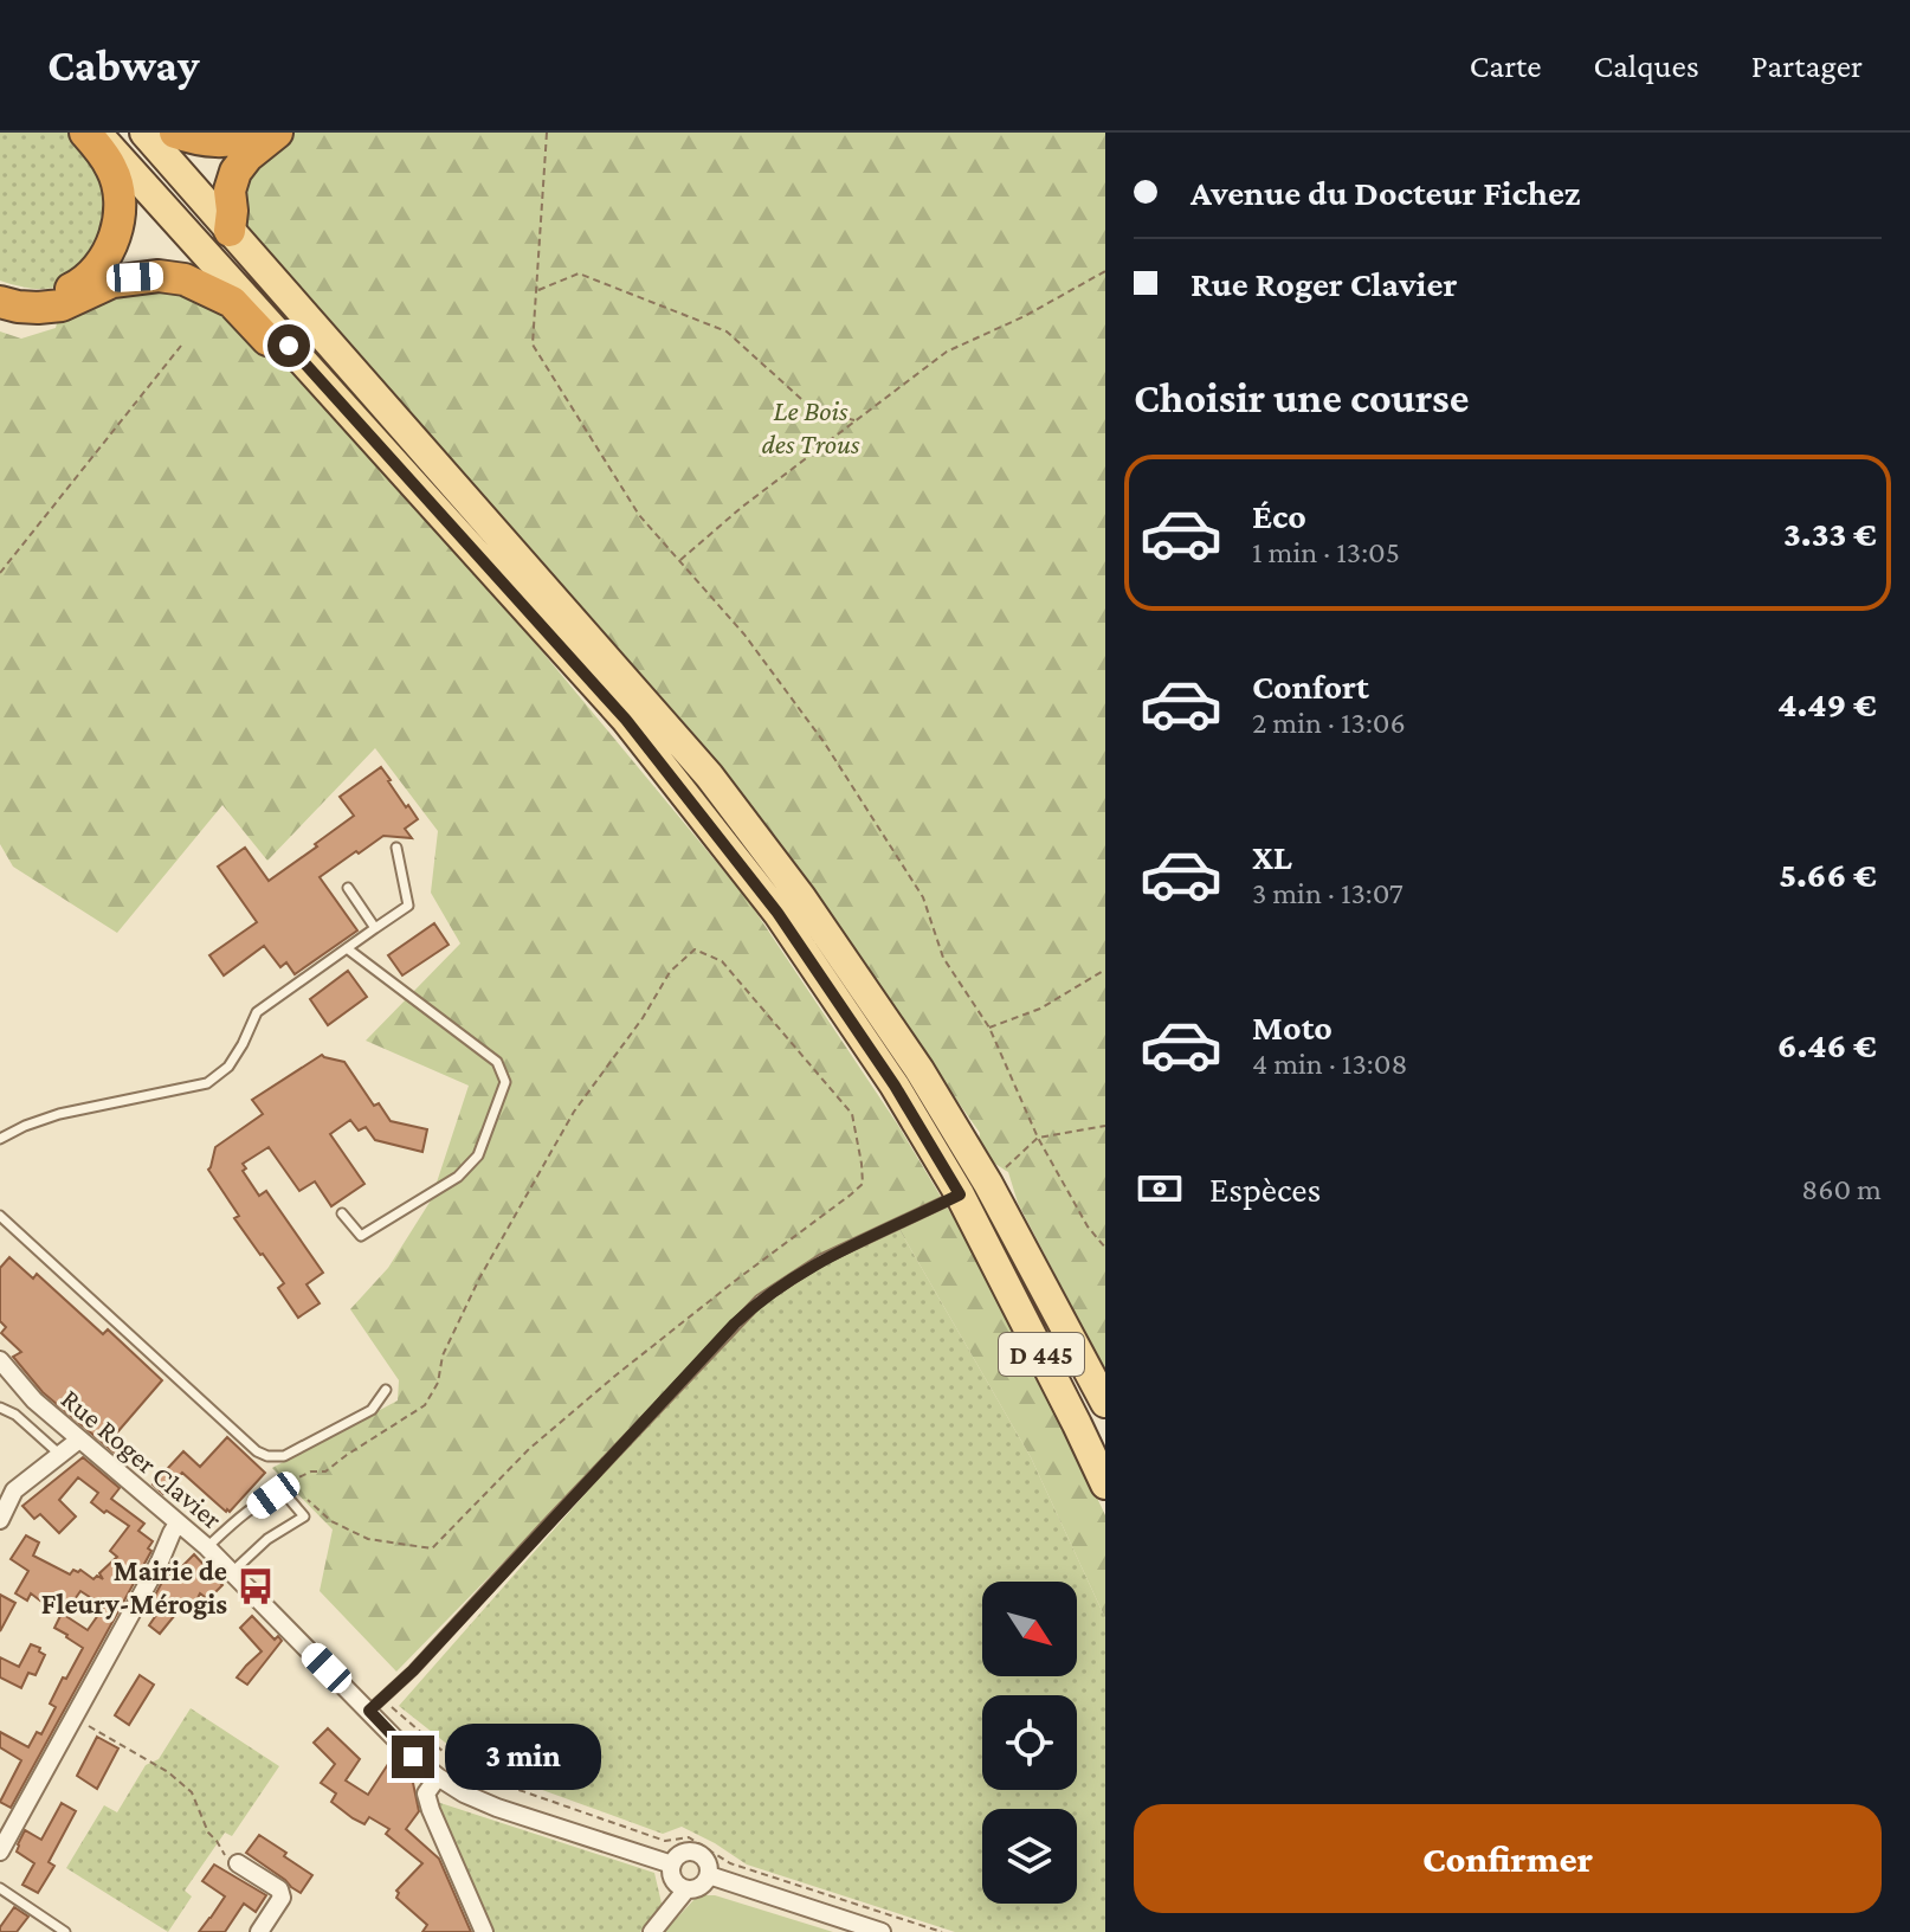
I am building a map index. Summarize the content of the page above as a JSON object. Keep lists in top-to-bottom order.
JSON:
{
  "streets": {
    "main road": ["D 445"],
    "street": ["Rue Roger Clavier"]
  },
  "parks": ["Le Bois des Trous"],
  "places": {
    "bus stop": ["Mairie de Fleury-Mérogis"]
  },
  "north": "bottom right",
  "page": {
    "header": "Cabway",
    "nav": ["Carte", "Calques", "Partager"],
    "banner": ["Avenue du Docteur Fichez", "Rue Roger Clavier"],
    "heading": "Choisir une course",
    "list": [
      {
        "name": "Éco",
        "note": "1 min · 13:05",
        "value": "3.33 €"
      },
      {
        "name": "Confort",
        "note": "2 min · 13:06",
        "value": "4.49 €"
      },
      {
        "name": "XL",
        "note": "3 min · 13:07",
        "value": "5.66 €"
      },
      {
        "name": "Moto",
        "note": "4 min · 13:08",
        "value": "6.46 €"
      }
    ],
    "pay": ["Espèces", "860 m"],
    "bubble": "3 min",
    "buttons": "Confirmer"
  }
}
